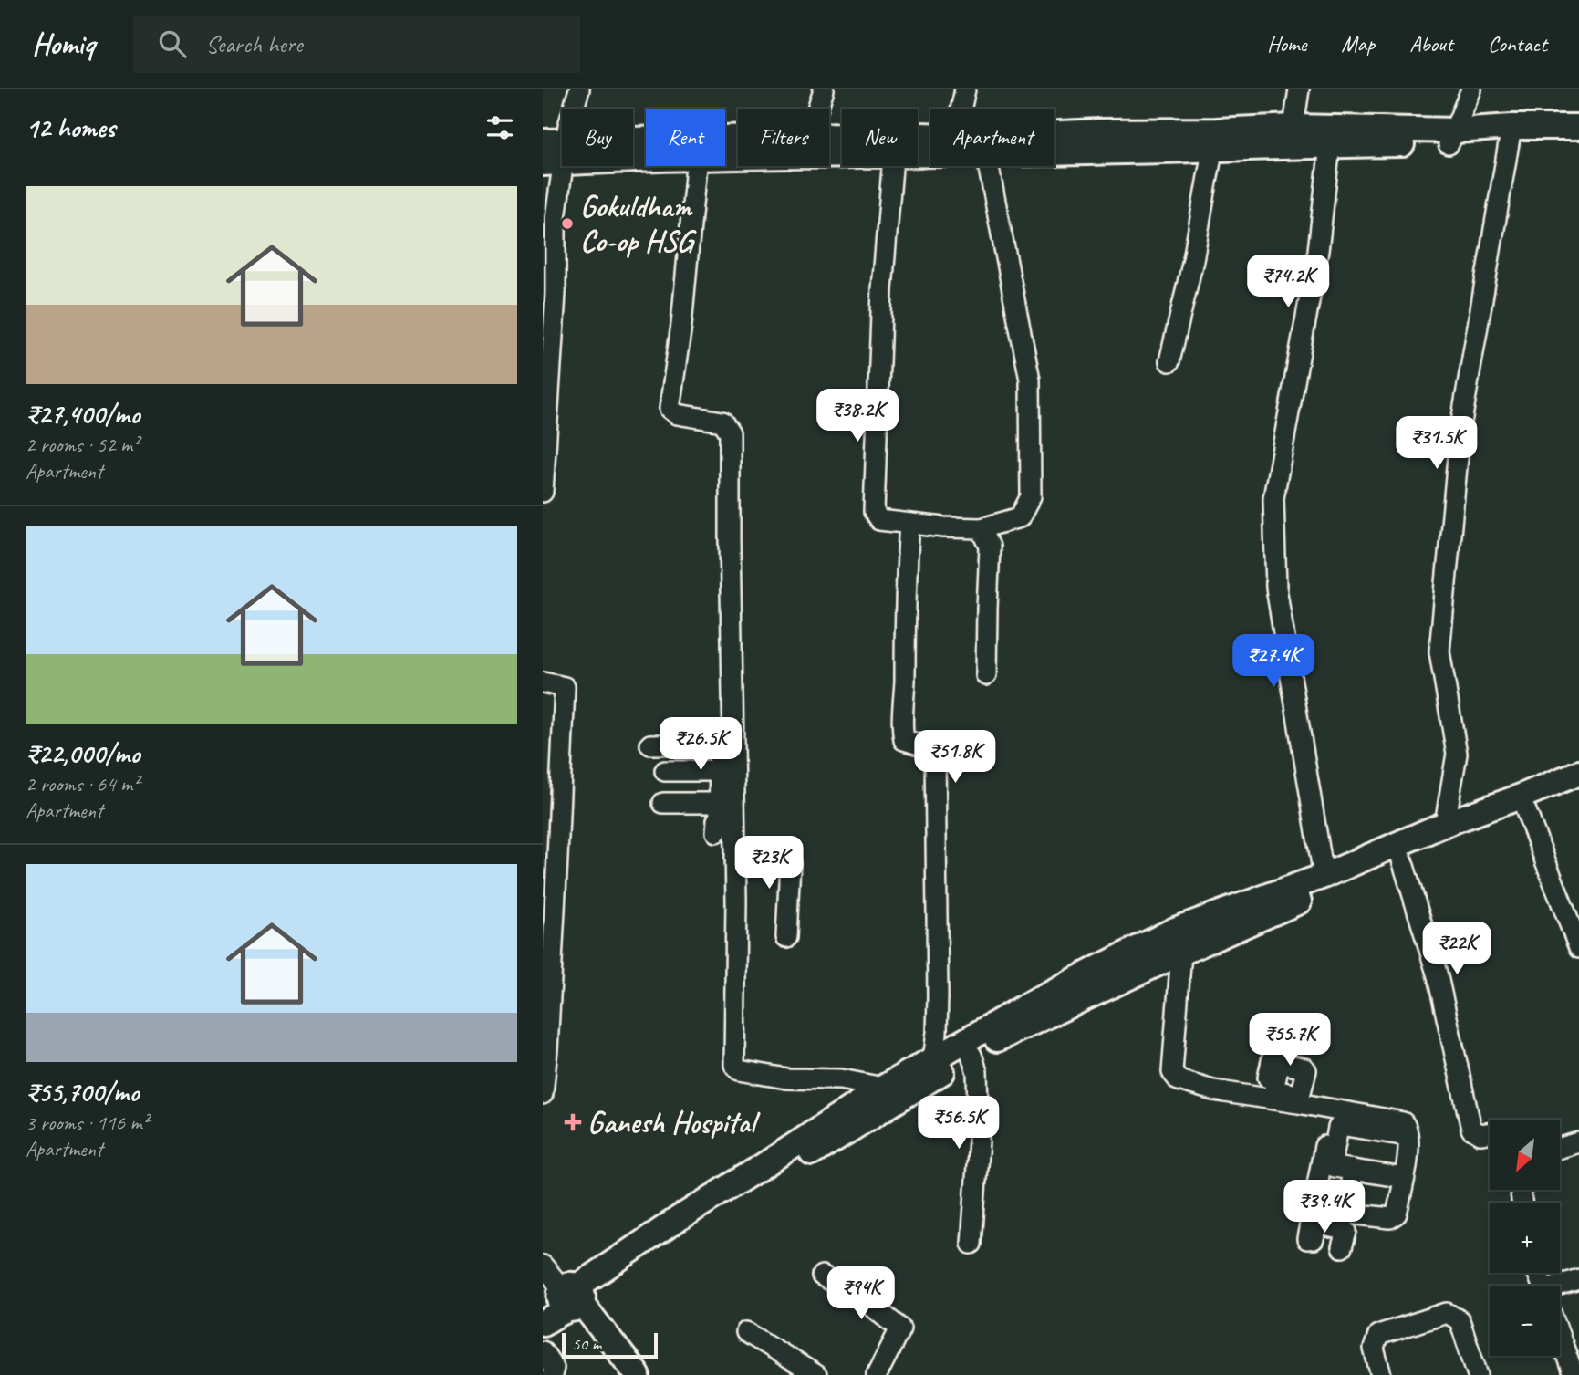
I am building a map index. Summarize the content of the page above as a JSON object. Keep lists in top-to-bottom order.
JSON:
{
  "places": {
    "other": ["Gokuldham Co-op HSG"],
    "health": ["Ganesh Hospital"]
  },
  "scale_bar": "50 m",
  "north": "bottom left",
  "page": {
    "header": "Homiq",
    "search": "Search here",
    "nav": [
      "Home",
      "Map",
      "About",
      "Contact"
    ],
    "heading": "12 homes",
    "chip": [
      "Buy",
      "Rent",
      "Filters",
      "New",
      "Apartment"
    ],
    "list": [
      {
        "name": "₹27,400/mo",
        "note": "2 rooms · 52 m² · Apartment"
      },
      {
        "name": "₹22,000/mo",
        "note": "2 rooms · 64 m² · Apartment"
      },
      {
        "name": "₹55,700/mo",
        "note": "3 rooms · 116 m² · Apartment"
      }
    ],
    "price": [
      "₹74.2K",
      "₹38.2K",
      "₹31.5K",
      "₹27.4K",
      "₹26.5K",
      "₹51.8K",
      "₹23K",
      "₹22K",
      "₹55.7K",
      "₹56.5K",
      "₹39.4K",
      "₹94K"
    ],
    "map_buttons": ["+", "−"],
    "scale": "50 m"
  }
}
